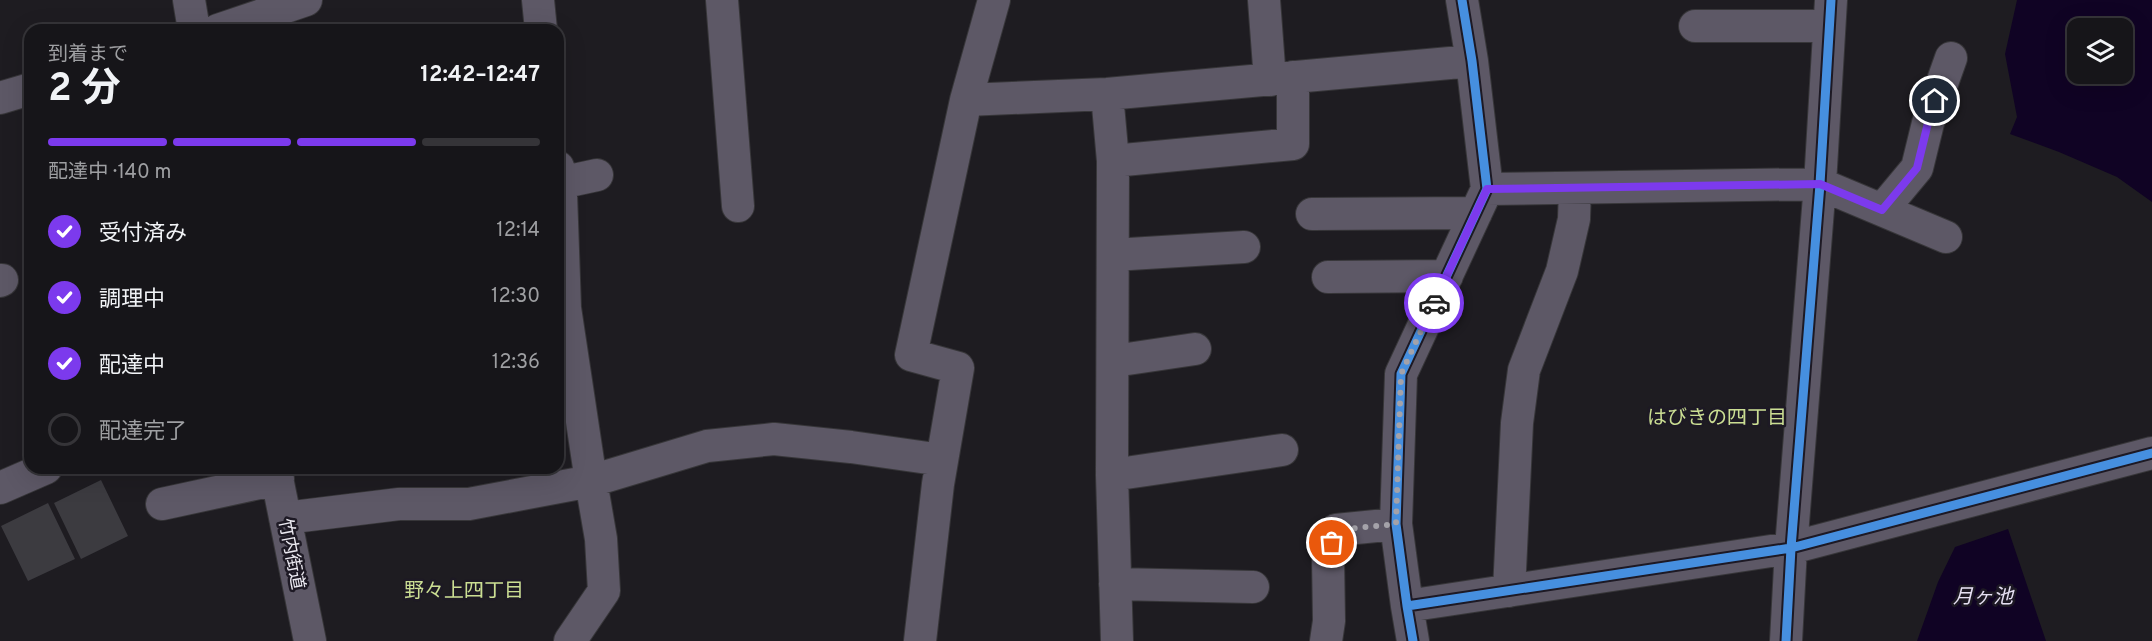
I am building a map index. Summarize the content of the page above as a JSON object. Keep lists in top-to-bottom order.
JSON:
{
  "streets": {
    "street": ["竹内街道"]
  },
  "districts": ["はびきの四丁目", "野々上四丁目"],
  "water": ["月ヶ池"],
  "page": {
    "heading": ["2 分", "到着まで", "12:42–12:47"],
    "bar": "配達中 · 140 m",
    "list": [
      ["受付済み", "12:14"],
      ["調理中", "12:30"],
      ["配達中", "12:36"],
      "配達完了"
    ]
  }
}
